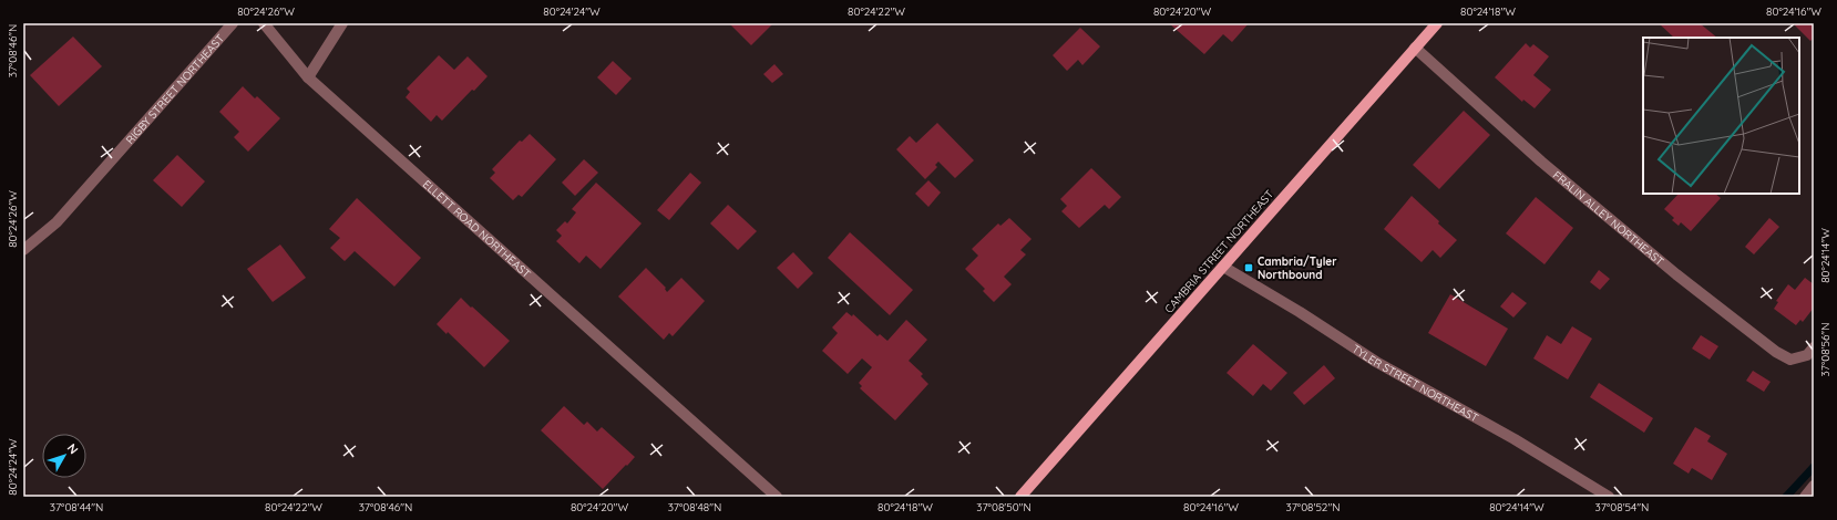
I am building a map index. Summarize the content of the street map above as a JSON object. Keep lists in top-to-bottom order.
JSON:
{
  "streets": {
    "main road": ["CAMBRIA STREET NORTHEAST"],
    "street": [
      "RIGBY STREET NORTHEAST",
      "FRALIN ALLEY NORTHEAST",
      "ELLETT ROAD NORTHEAST",
      "TYLER STREET NORTHEAST"
    ]
  },
  "crossings": [
    ["FRALIN ALLEY NORTHEAST", "CAMBRIA STREET NORTHEAST"],
    ["CAMBRIA STREET NORTHEAST", "TYLER STREET NORTHEAST"]
  ],
  "places": {
    "transit": ["Cambria/Tyler Northbound"]
  },
  "north": "top right",
  "coordinates": [
    "80°24'26\"W",
    "80°24'24\"W",
    "80°24'22\"W",
    "80°24'20\"W",
    "80°24'18\"W",
    "80°24'16\"W",
    "37°08'46\"N",
    "80°24'14\"W",
    "37°08'56\"N",
    "37°08'44\"N",
    "37°08'48\"N",
    "37°08'50\"N",
    "37°08'52\"N",
    "37°08'54\"N"
  ]
}
